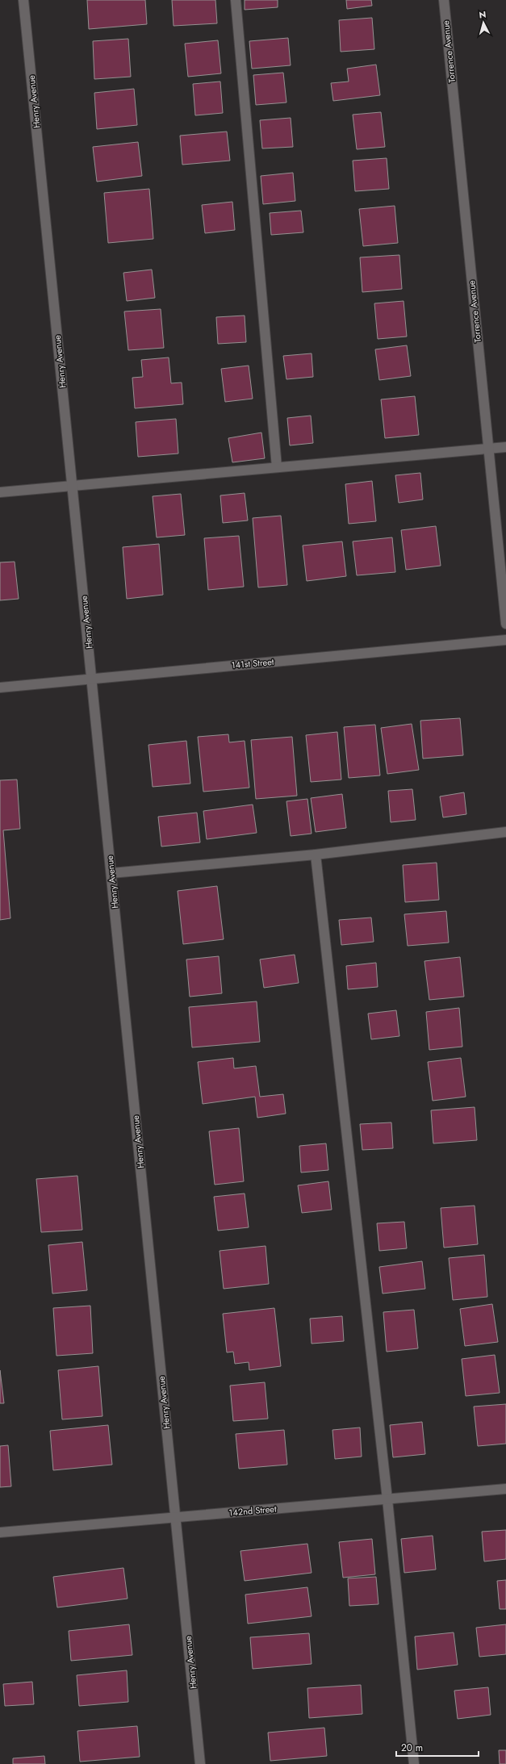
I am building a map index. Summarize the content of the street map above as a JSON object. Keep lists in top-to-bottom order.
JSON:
{
  "streets": {
    "street": [
      "Torrence Avenue",
      "Henry Avenue",
      "141st Street",
      "142nd Street"
    ]
  },
  "crossings": [
    ["Henry Avenue", "141st Street"],
    ["Henry Avenue", "142nd Street"]
  ],
  "scale_bar": "20 m",
  "north": "top"
}
